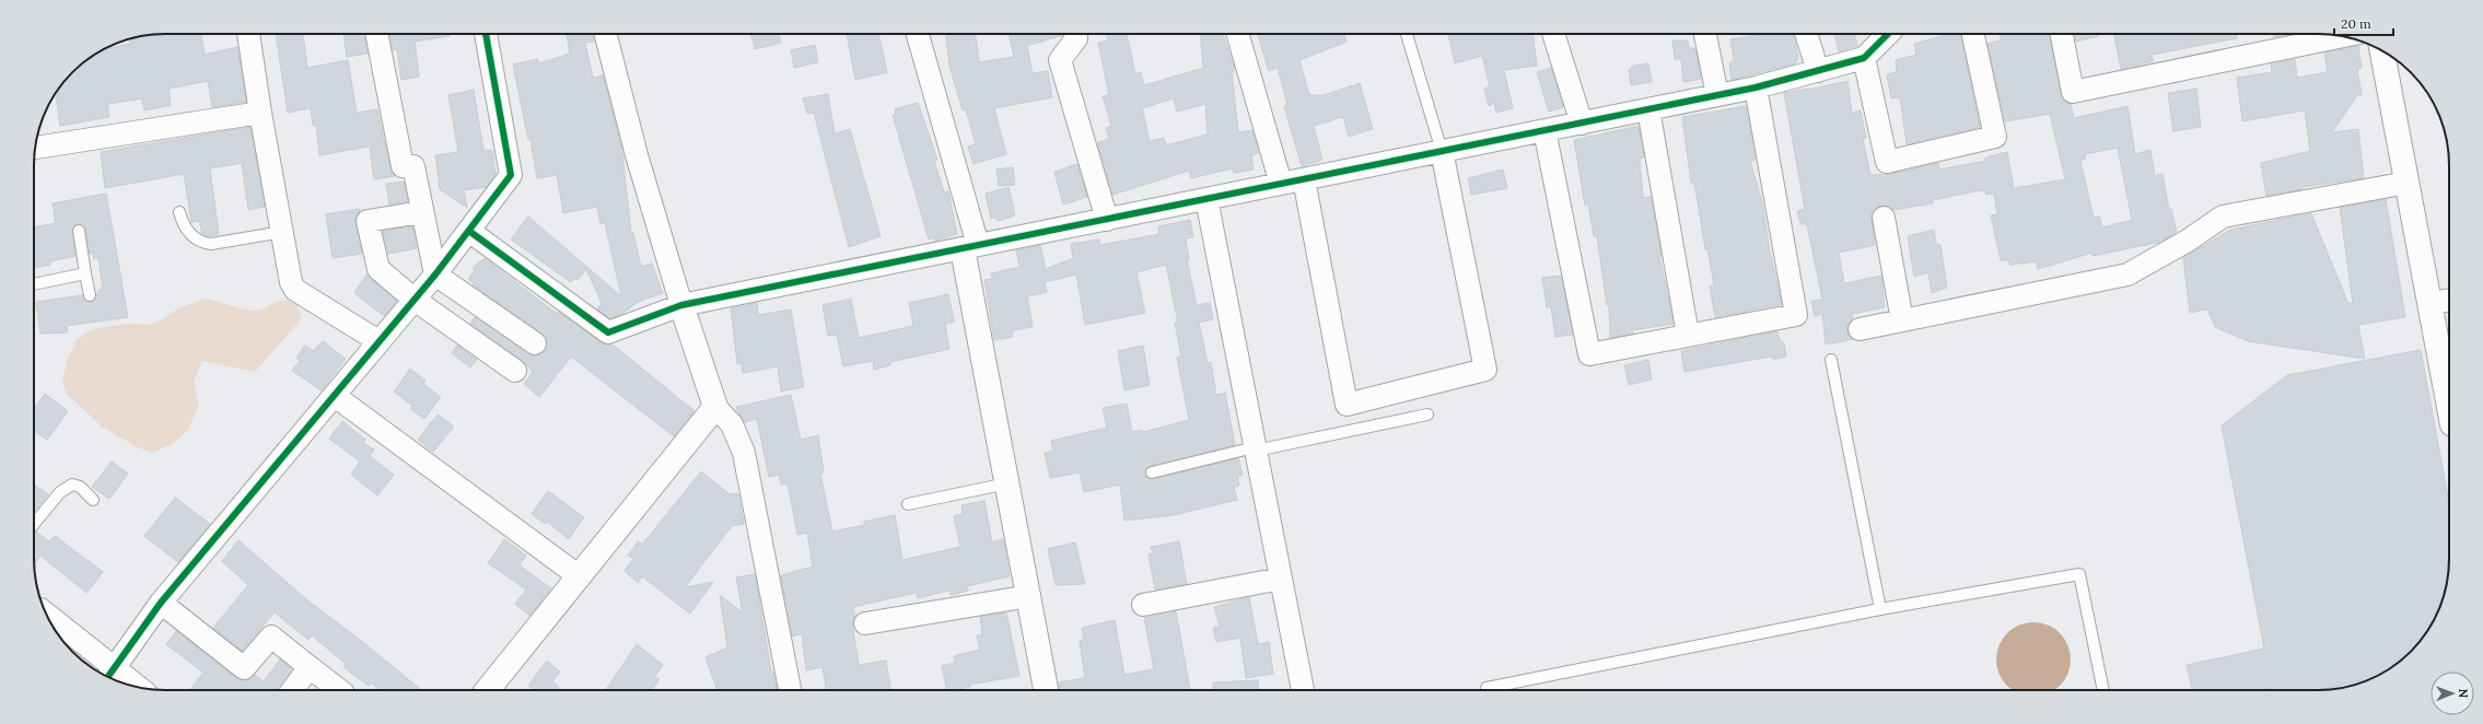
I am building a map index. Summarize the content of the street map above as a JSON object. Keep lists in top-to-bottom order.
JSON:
{
  "scale_bar": "20 m",
  "north": "right"
}
